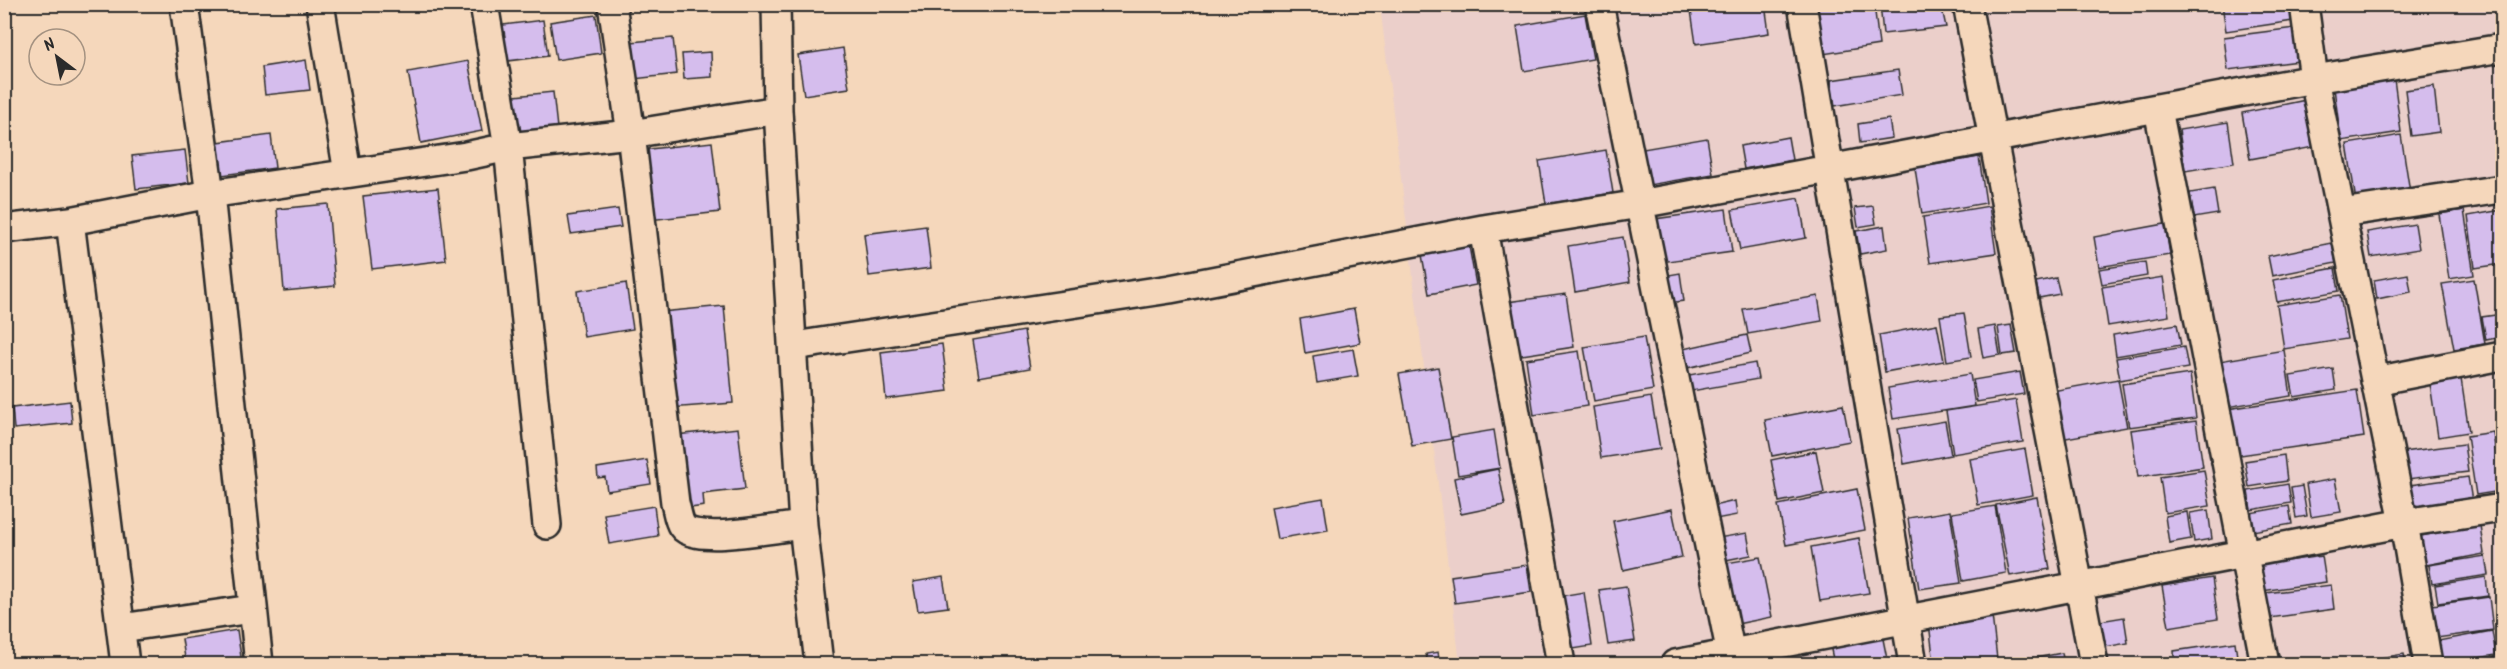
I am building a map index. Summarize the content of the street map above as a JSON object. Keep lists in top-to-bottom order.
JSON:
{
  "north": "top left"
}
